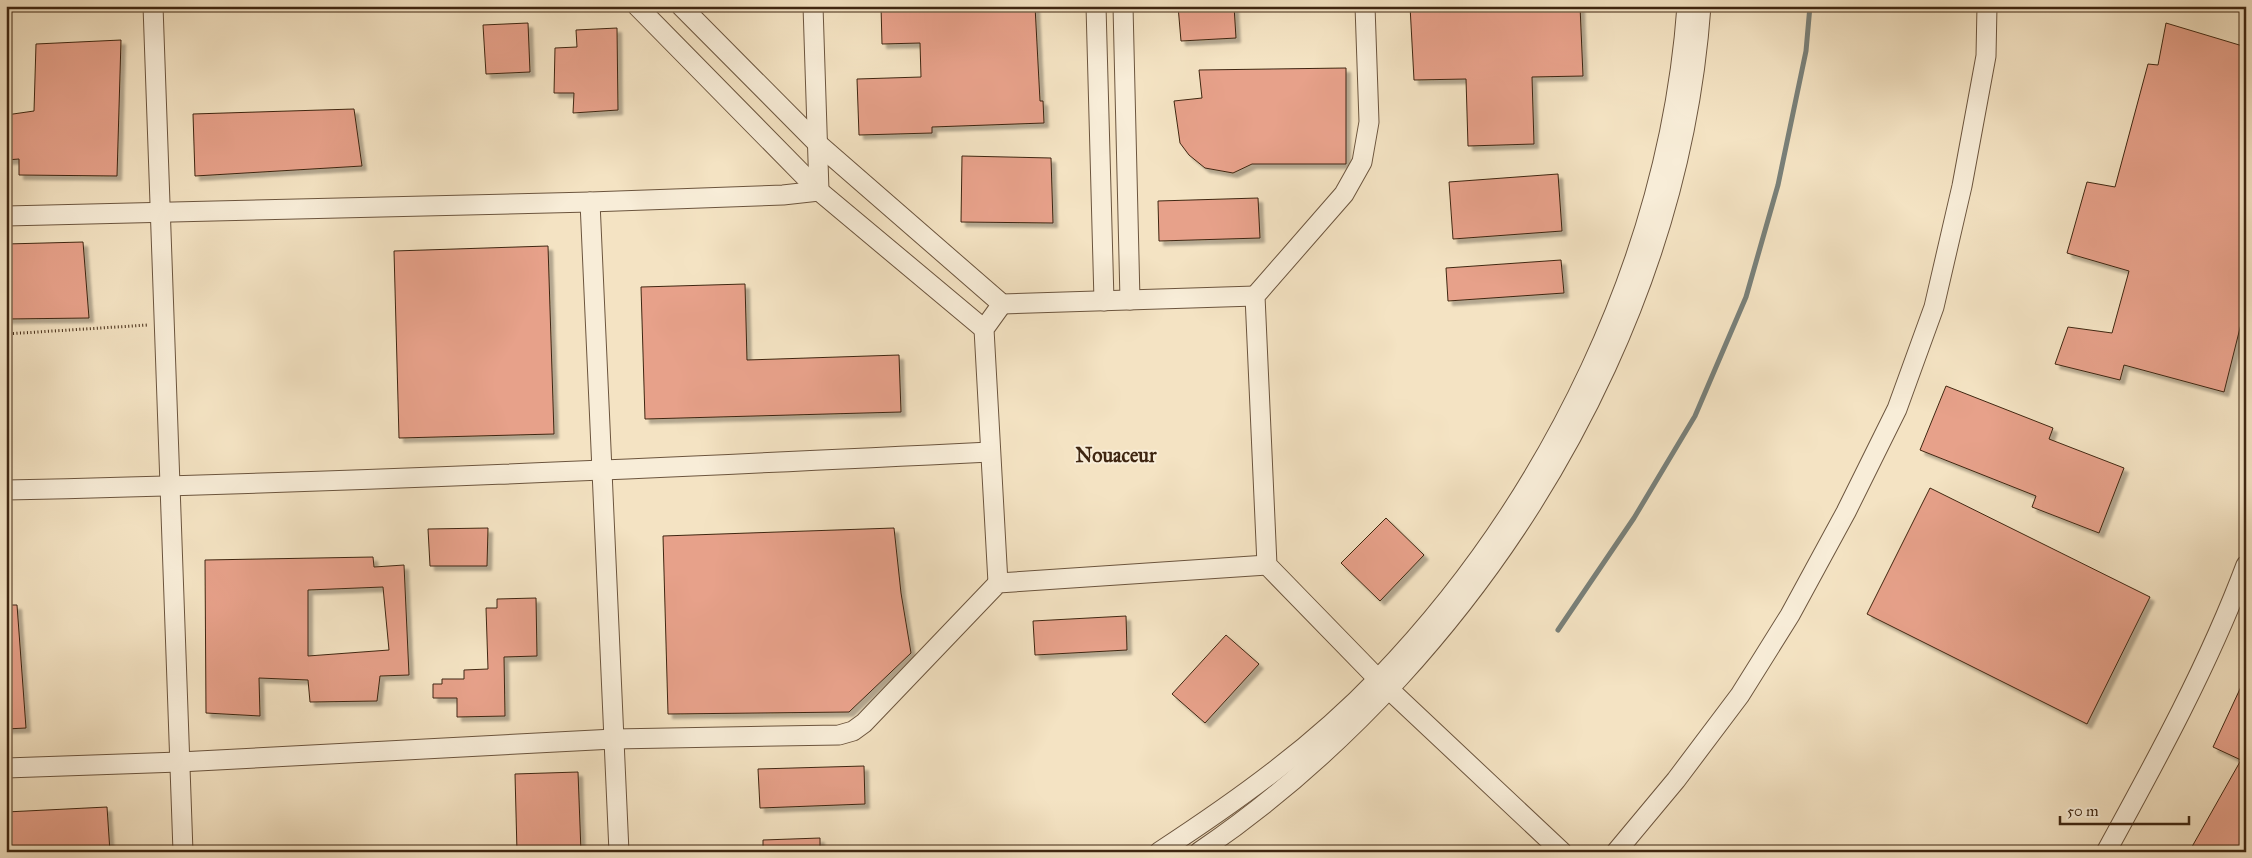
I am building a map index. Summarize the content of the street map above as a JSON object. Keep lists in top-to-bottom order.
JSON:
{
  "districts": ["Nouaceur"],
  "scale_bar": "50 m"
}
